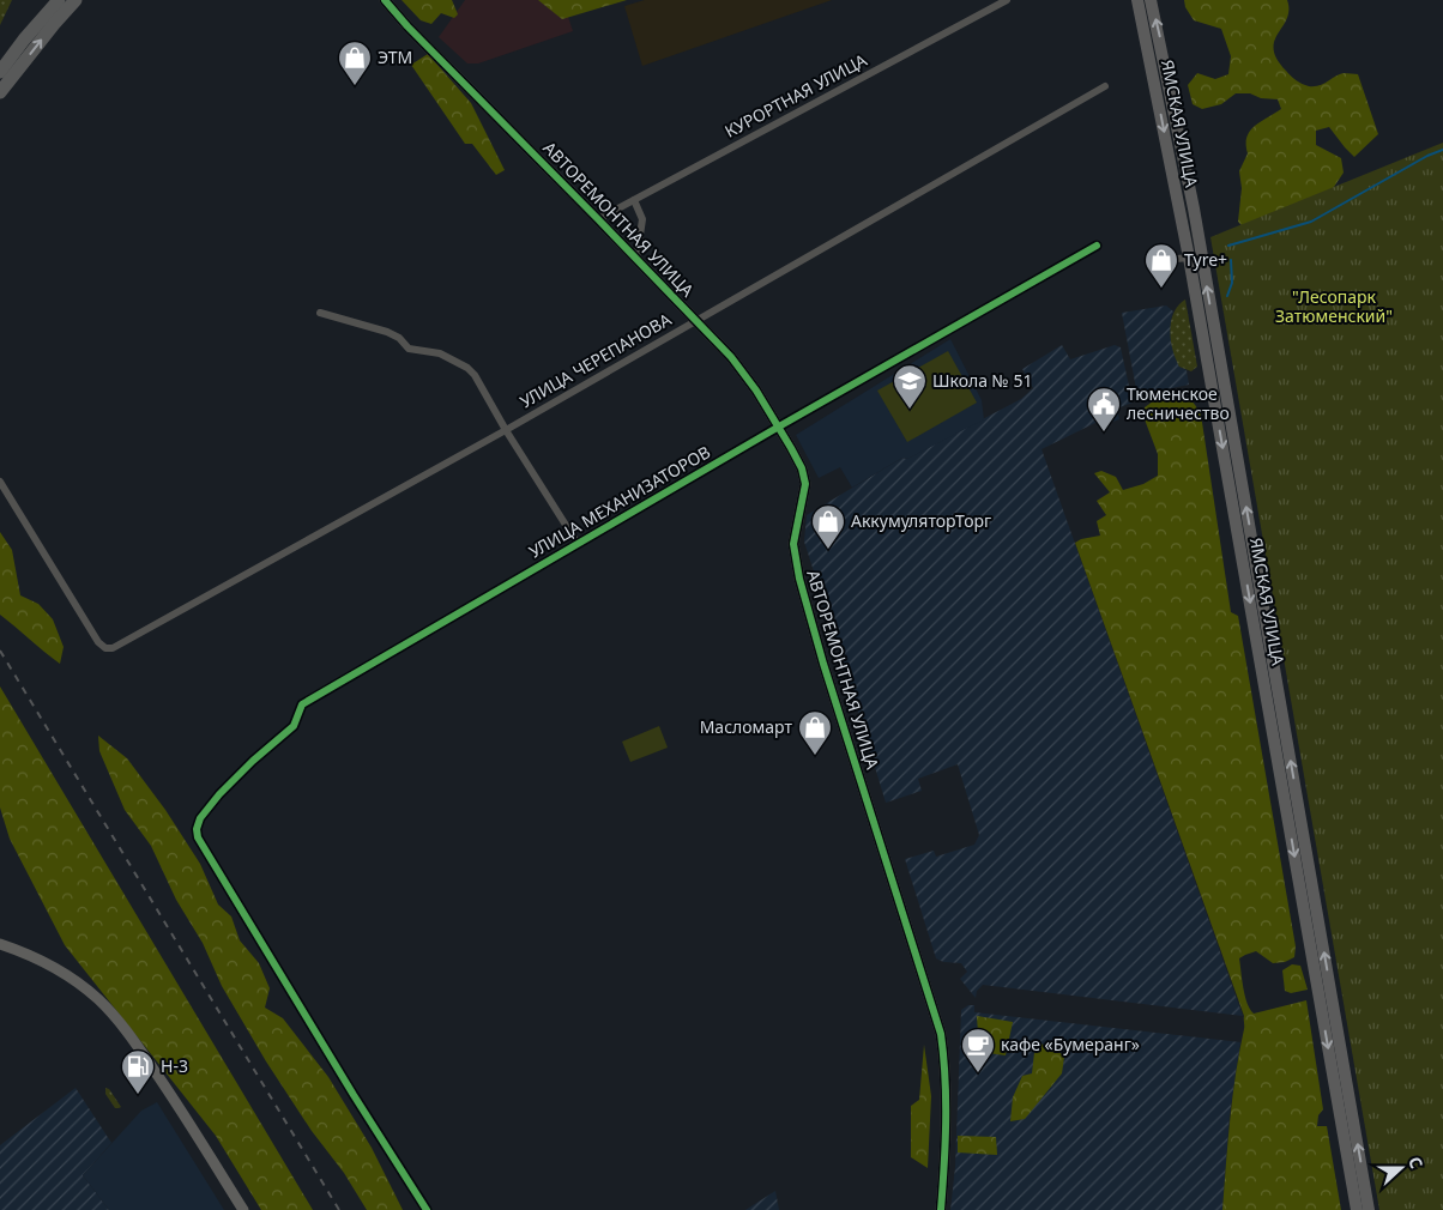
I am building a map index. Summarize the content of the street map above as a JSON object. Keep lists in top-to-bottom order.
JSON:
{
  "streets": {
    "main road": ["ЯМСКАЯ УЛИЦА"],
    "street": [
      "КУРОРТНАЯ УЛИЦА",
      "АВТОРЕМОНТНАЯ УЛИЦА",
      "УЛИЦА ЧЕРЕПАНОВА",
      "УЛИЦА МЕХАНИЗАТОРОВ"
    ]
  },
  "crossings": [
    ["КУРОРТНАЯ УЛИЦА", "АВТОРЕМОНТНАЯ УЛИЦА"],
    ["АВТОРЕМОНТНАЯ УЛИЦА", "УЛИЦА ЧЕРЕПАНОВА"],
    ["АВТОРЕМОНТНАЯ УЛИЦА", "УЛИЦА МЕХАНИЗАТОРОВ"]
  ],
  "parks": ["\"Лесопарк Затюменский\""],
  "places": {
    "shop": [
      "ЭТМ",
      "Tyre+",
      "АккумуляторТорг",
      "Масломарт"
    ],
    "school or university": ["Школа № 51"],
    "public building": ["Тюменское лесничество"],
    "cafe": ["кафе «Бумеранг»"],
    "fuel station": ["Н-3"]
  },
  "north": "right"
}
